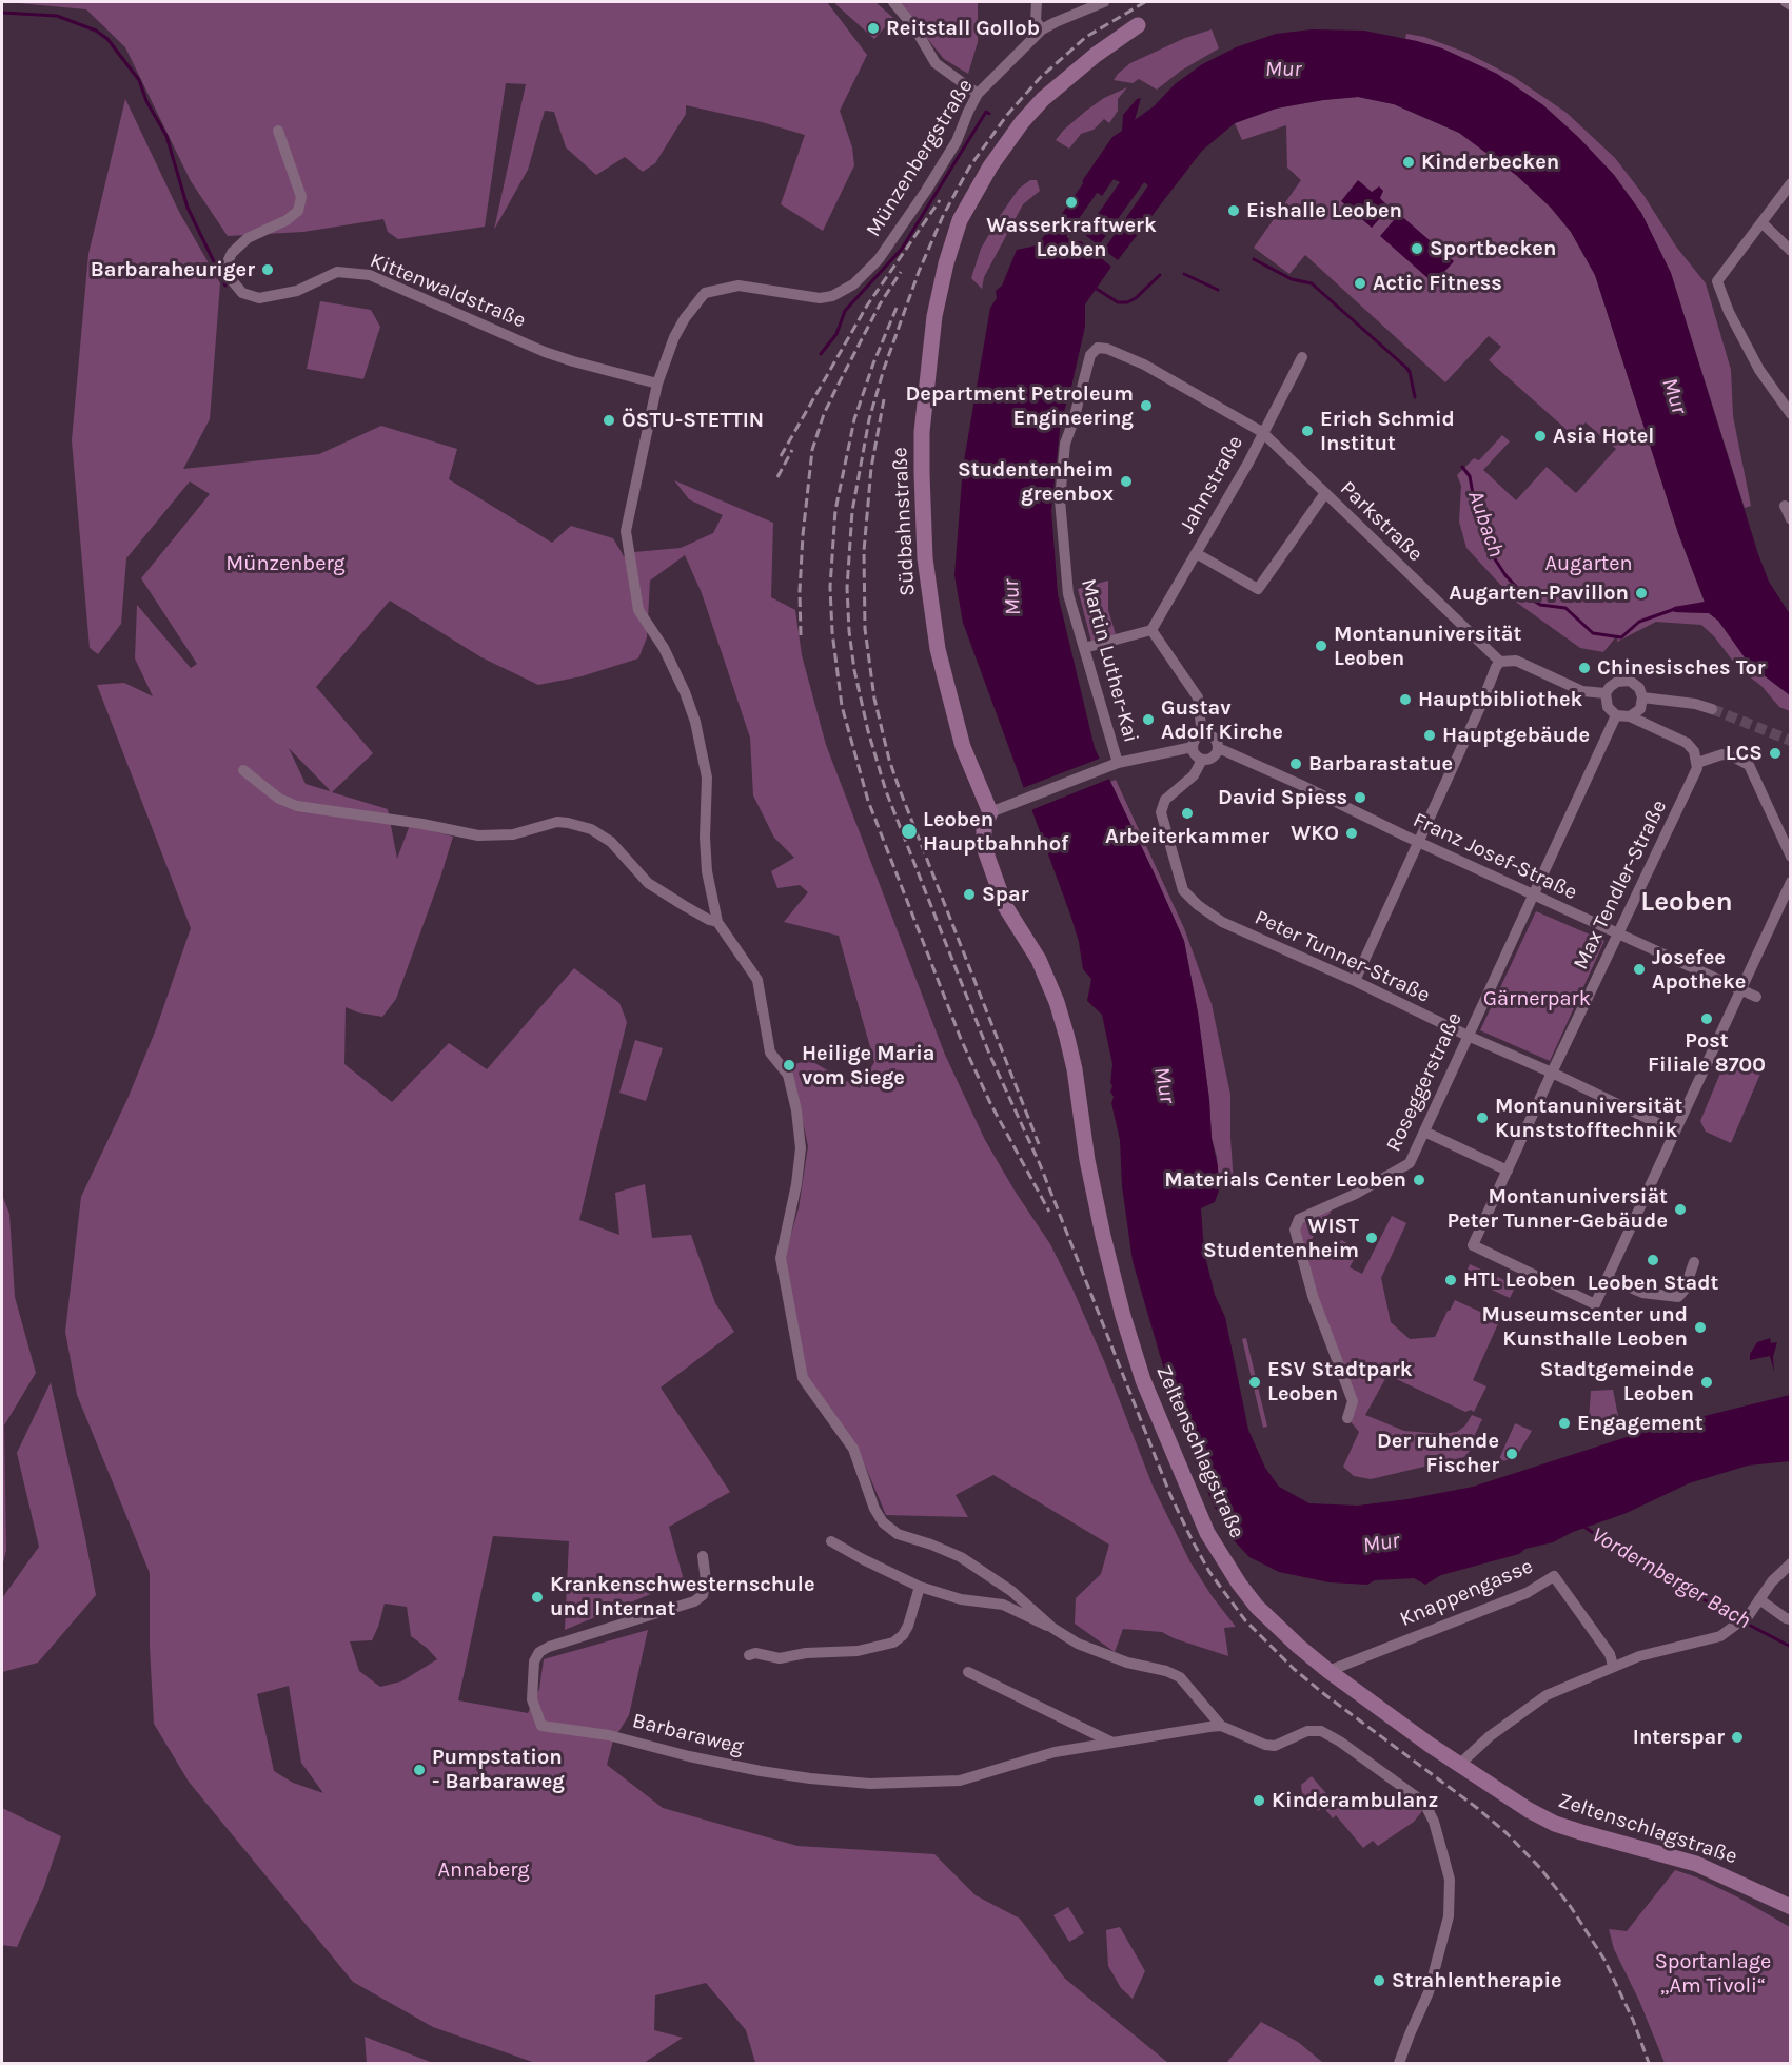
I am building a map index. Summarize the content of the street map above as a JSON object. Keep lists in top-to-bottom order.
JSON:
{
  "streets": {
    "main road": ["Südbahnstraße", "Zeltenschlagstraße"],
    "street": [
      "Münzenbergstraße",
      "Kittenwaldstraße",
      "Jahnstraße",
      "Parkstraße",
      "Martin Luther-Kai",
      "Franz Josef-Straße",
      "Max Tendler-Straße",
      "Peter Tunner-Straße",
      "Roseggerstraße",
      "Knappengasse",
      "Barbaraweg"
    ]
  },
  "crossings": [
    ["Münzenbergstraße", "Kittenwaldstraße"],
    ["Jahnstraße", "Parkstraße"],
    ["Südbahnstraße", "Zeltenschlagstraße"],
    ["Parkstraße", "Martin Luther-Kai"],
    ["Franz Josef-Straße", "Max Tendler-Straße"],
    ["Franz Josef-Straße", "Peter Tunner-Straße"],
    ["Franz Josef-Straße", "Roseggerstraße"],
    ["Max Tendler-Straße", "Peter Tunner-Straße"],
    ["Peter Tunner-Straße", "Roseggerstraße"],
    ["Zeltenschlagstraße", "Knappengasse"]
  ],
  "districts": ["Leoben"],
  "water": ["Mur", "Aubach", "Vordernberger Bach"],
  "parks": [
    "Münzenberg",
    "Augarten",
    "Gärnerpark",
    "Annaberg",
    "Sportanlage „Am Tivoli“"
  ],
  "places": [
    "Reitstall Gollob",
    "Kinderbecken",
    "Wasserkraftwerk Leoben",
    "Eishalle Leoben",
    "Sportbecken",
    "Barbaraheuriger",
    "Actic Fitness",
    "Department Petroleum Engineering",
    "ÖSTU-STETTIN",
    "Erich Schmid Institut",
    "Asia Hotel",
    "Studentenheim greenbox",
    "Augarten-Pavillon",
    "Montanuniversität Leoben",
    "Chinesisches Tor",
    "Hauptbibliothek",
    "Gustav Adolf Kirche",
    "Hauptgebäude",
    "LCS",
    "Barbarastatue",
    "David Spiess",
    "Arbeiterkammer",
    "Leoben Hauptbahnhof",
    "WKO",
    "Spar",
    "Josefee Apotheke",
    "Post Filiale 8700",
    "Heilige Maria vom Siege",
    "Montanuniversität Kunststofftechnik",
    "Materials Center Leoben",
    "Montanuniversiät Peter Tunner-Gebäude",
    "WIST Studentenheim",
    "Leoben Stadt",
    "HTL Leoben",
    "Museumscenter und Kunsthalle Leoben",
    "ESV Stadtpark Leoben",
    "Stadtgemeinde Leoben",
    "Engagement",
    "Der ruhende Fischer",
    "Krankenschwesternschule und Internat",
    "Interspar",
    "Pumpstation - Barbaraweg",
    "Kinderambulanz",
    "Strahlentherapie"
  ]
}
